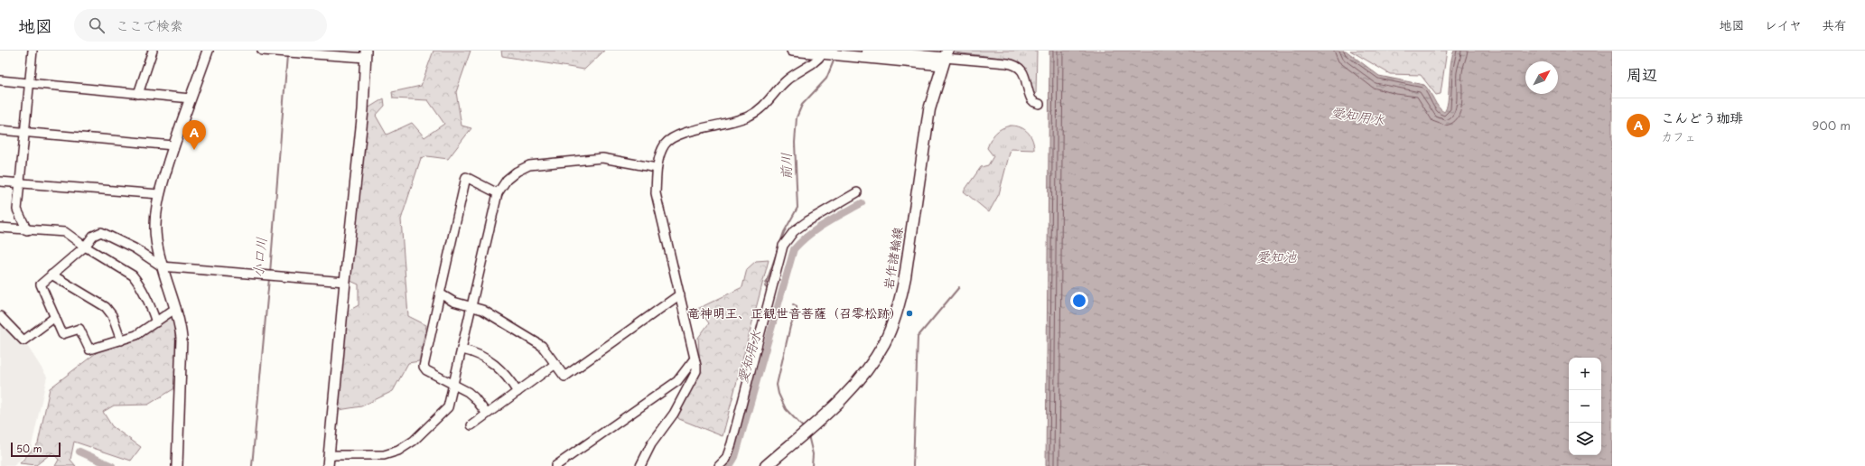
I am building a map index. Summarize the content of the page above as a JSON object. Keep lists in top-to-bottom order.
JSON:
{
  "streets": {
    "main road": ["岩作諸輪線"]
  },
  "water": [
    "愛知用水",
    "前川",
    "小口川",
    "愛知池"
  ],
  "places": ["竜神明王、正観世音菩薩（召零松跡）"],
  "scale_bar": "50 m",
  "north": "top right",
  "page": {
    "header": "地図",
    "search": "ここで検索",
    "nav": ["地図", "レイヤ", "共有"],
    "heading": "周辺",
    "list": [
      {
        "mark": "A",
        "name": "こんどう珈琲",
        "note": "カフェ",
        "value": "900 m"
      }
    ],
    "pins": "A",
    "map_buttons": ["+", "−"],
    "scale": "50 m"
  }
}
